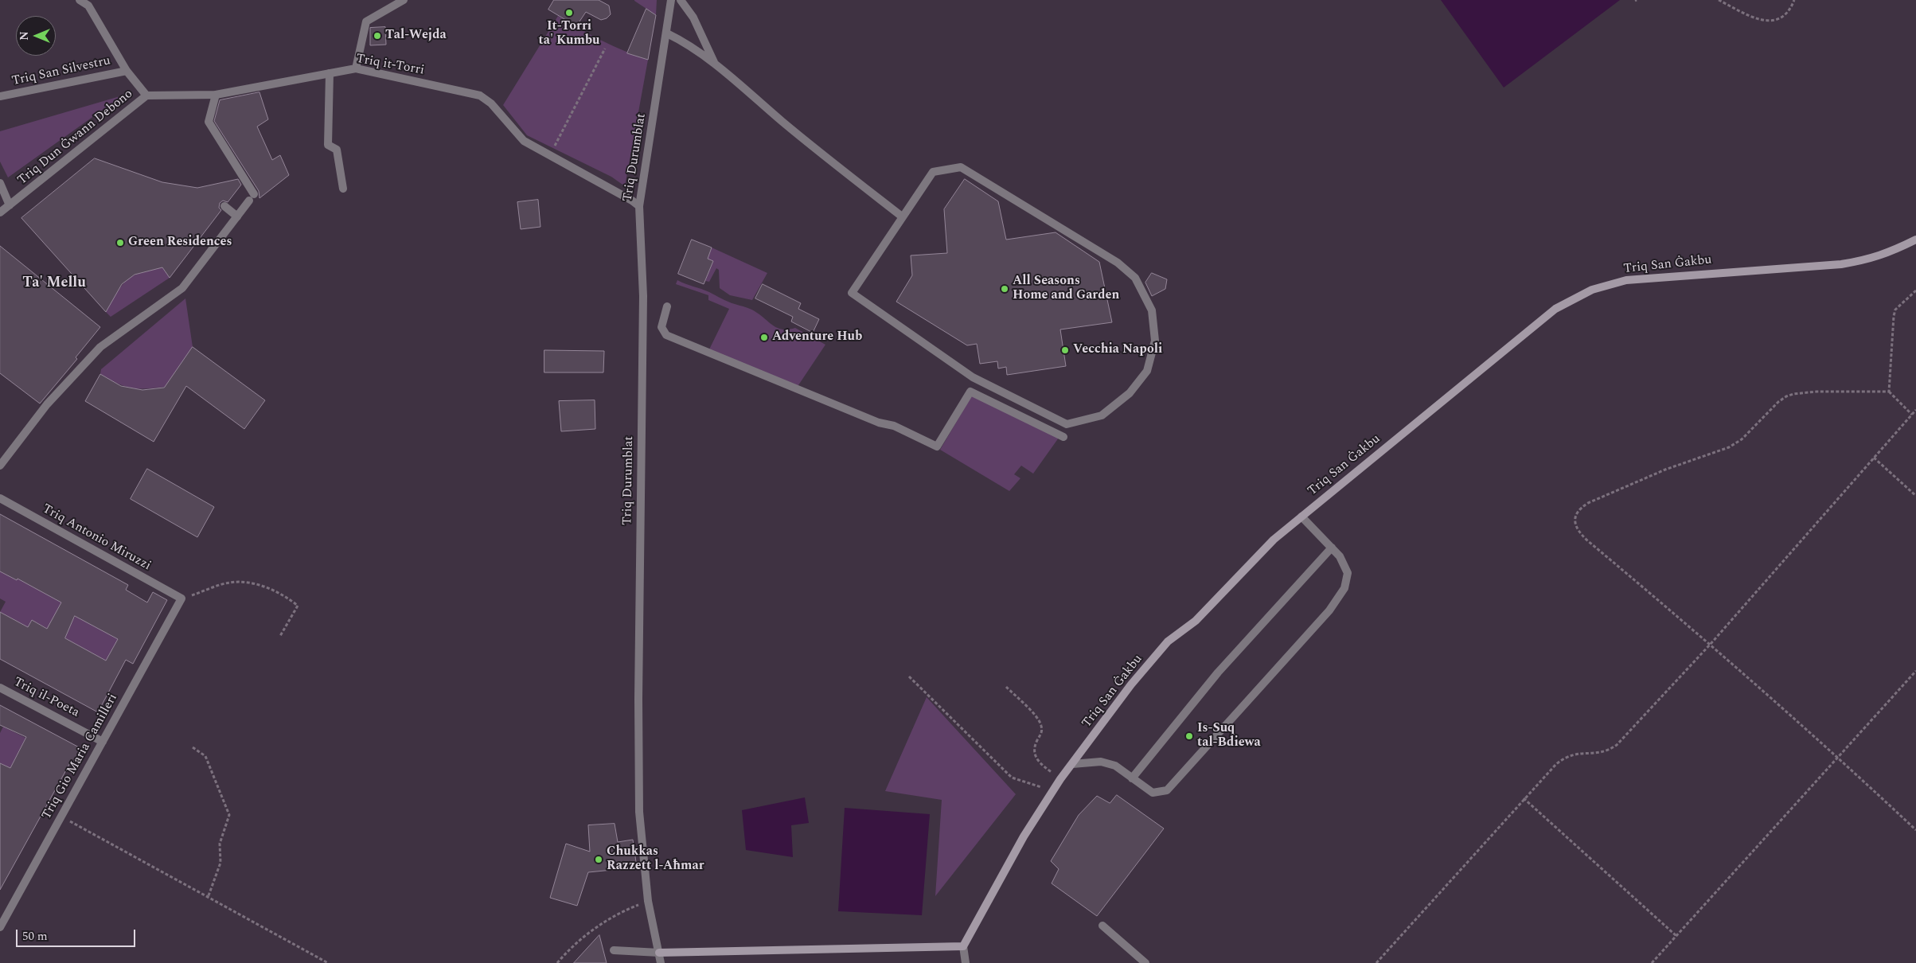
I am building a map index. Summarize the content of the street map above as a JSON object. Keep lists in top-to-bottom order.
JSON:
{
  "streets": {
    "main road": ["Triq San Ġakbu"],
    "street": [
      "Triq it-Torri",
      "Triq San Silvestru",
      "Triq Dun Ġwann Debono",
      "Triq Durumblat",
      "Triq Antonio Miruzzi",
      "Triq il-Poeta",
      "Triq Gio Maria Camilleri"
    ]
  },
  "crossings": [
    ["Triq it-Torri", "Triq Dun Ġwann Debono"],
    ["Triq it-Torri", "Triq Durumblat"],
    ["Triq Antonio Miruzzi", "Triq Gio Maria Camilleri"],
    ["Triq il-Poeta", "Triq Gio Maria Camilleri"]
  ],
  "districts": ["Ta' Mellu"],
  "places": [
    "It-Torri ta' Kumbu",
    "Tal-Wejda",
    "Green Residences",
    "All Seasons Home and Garden",
    "Adventure Hub",
    "Vecchia Napoli",
    "Is-Suq tal-Bdiewa",
    "Chukkas Razzett l-Aħmar"
  ],
  "scale_bar": "50 m",
  "north": "left"
}
